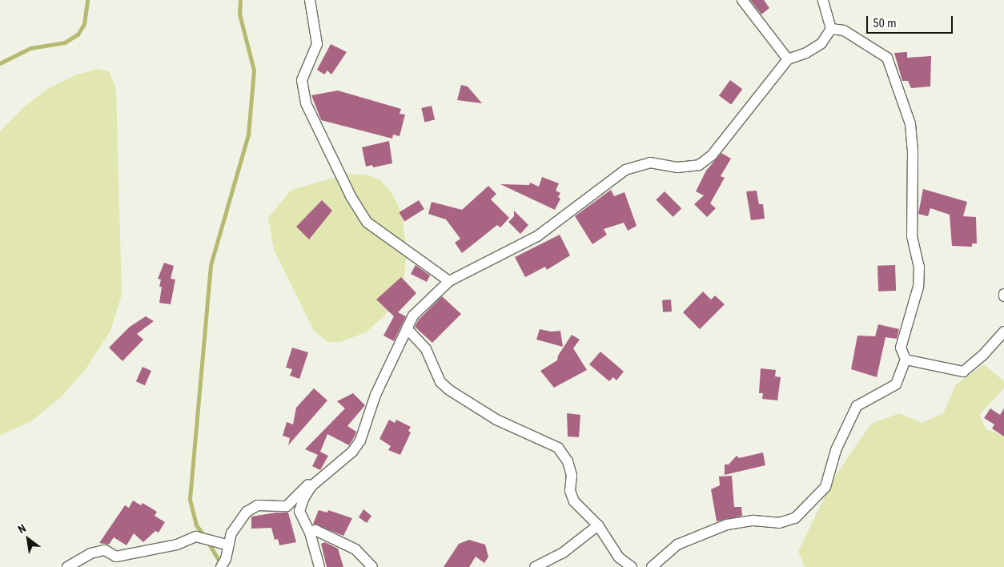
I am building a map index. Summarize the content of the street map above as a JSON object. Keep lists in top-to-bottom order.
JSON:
{
  "scale_bar": "50 m",
  "north": "top left"
}
